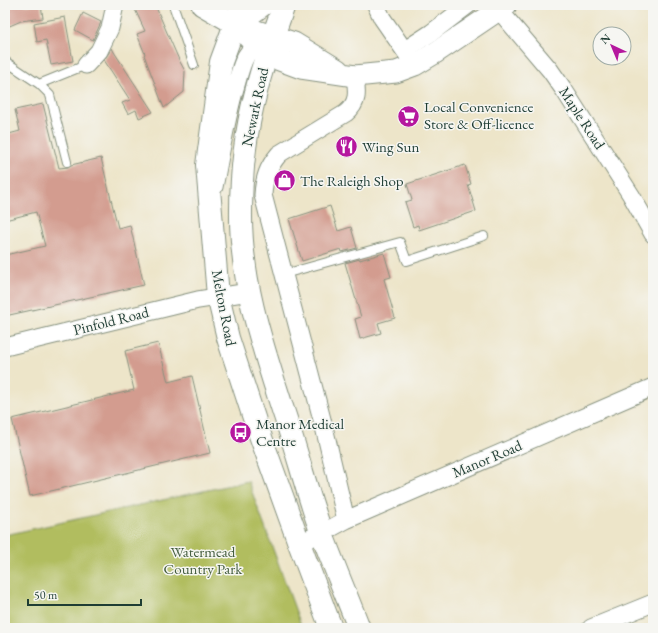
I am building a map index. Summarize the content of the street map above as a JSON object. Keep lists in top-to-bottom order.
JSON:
{
  "streets": {
    "highway": ["Newark Road", "Melton Road"],
    "street": ["Maple Road", "Pinfold Road", "Manor Road"]
  },
  "crossings": [
    ["Newark Road", "Melton Road"],
    ["Melton Road", "Pinfold Road"],
    ["Melton Road", "Manor Road"]
  ],
  "parks": ["Watermead Country Park"],
  "places": {
    "supermarket": ["Local Convenience Store & Off-licence"],
    "restaurant": ["Wing Sun"],
    "shop": ["The Raleigh Shop"],
    "bus stop": ["Manor Medical Centre"]
  },
  "scale_bar": "50 m",
  "north": "top left"
}
